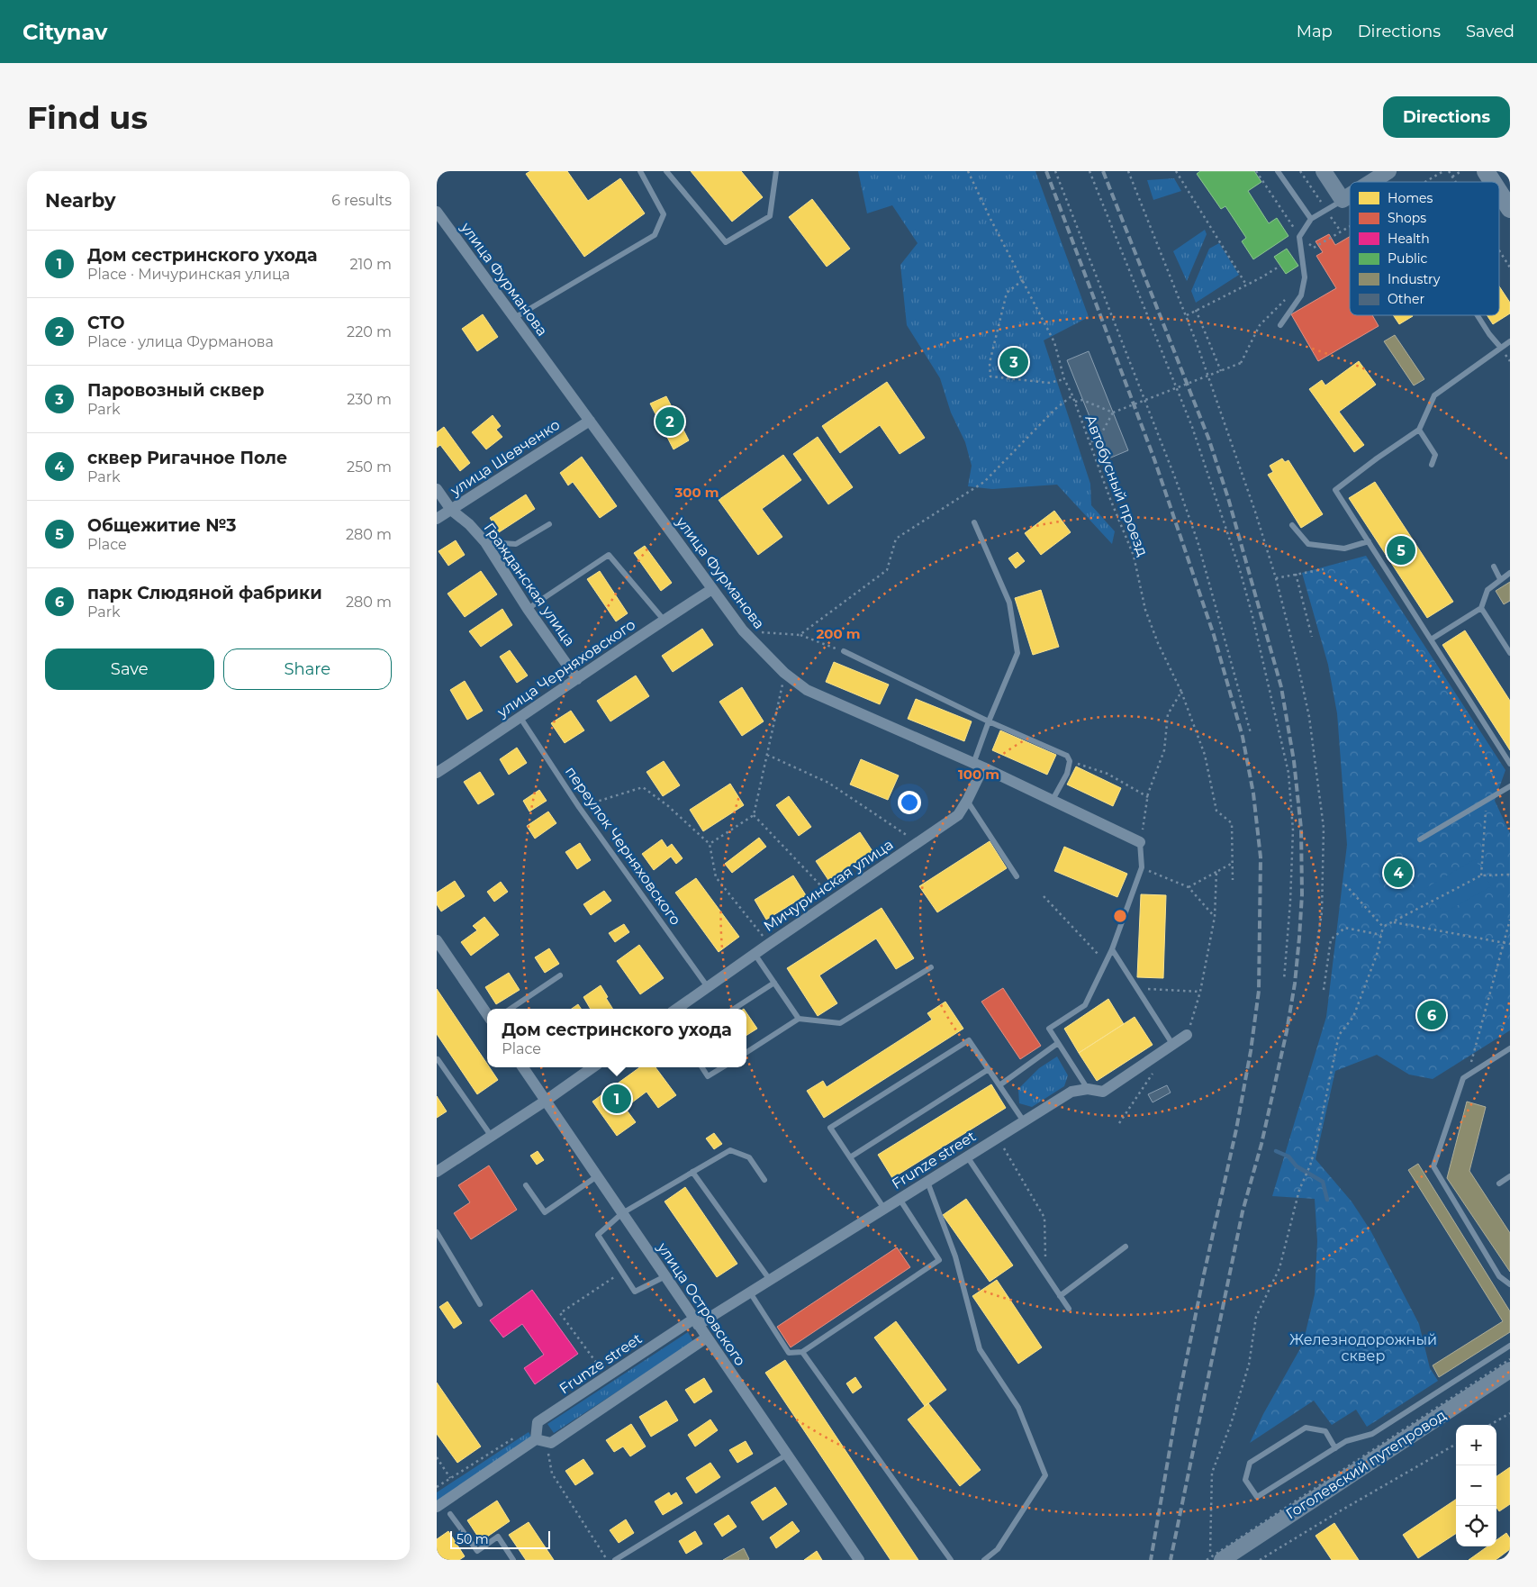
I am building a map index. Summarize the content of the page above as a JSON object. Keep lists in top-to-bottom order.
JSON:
{
  "streets": {
    "main road": ["Гоголевский путепровод"],
    "street": [
      "улица Фурманова",
      "улица Шевченко",
      "Гражданская улица",
      "улица Черняховского",
      "Мичуринская улица",
      "Frunze street",
      "улица Островского"
    ],
    "lane": ["переулок Черняховского"],
    "path": ["Автобусный проезд"]
  },
  "crossings": [
    ["улица Фурманова", "улица Шевченко"],
    ["улица Фурманова", "улица Черняховского"],
    ["улица Фурманова", "Мичуринская улица"],
    ["улица Шевченко", "Гражданская улица"],
    ["Гражданская улица", "улица Черняховского"],
    ["улица Черняховского", "переулок Черняховского"],
    ["переулок Черняховского", "Мичуринская улица"],
    ["Frunze street", "улица Островского"]
  ],
  "parks": ["Железнодорожный сквер"],
  "legend": [
    "Homes",
    "Shops",
    "Health",
    "Public",
    "Industry",
    "Other"
  ],
  "scale_bar": "50 m",
  "page": {
    "header": "Citynav",
    "nav": ["Map", "Directions", "Saved"],
    "buttons": [
      "Directions",
      ["Save", "Share"]
    ],
    "title": "Find us",
    "heading": ["Nearby", "6 results"],
    "list": [
      {
        "mark": "1",
        "name": "Дом сестринского ухода",
        "note": "Place · Мичуринская улица",
        "value": "210 m"
      },
      {
        "mark": "2",
        "name": "СТО",
        "note": "Place · улица Фурманова",
        "value": "220 m"
      },
      {
        "mark": "3",
        "name": "Паровозный сквер",
        "note": "Park",
        "value": "230 m"
      },
      {
        "mark": "4",
        "name": "сквер Ригачное Поле",
        "note": "Park",
        "value": "250 m"
      },
      {
        "mark": "5",
        "name": "Общежитие №3",
        "note": "Place",
        "value": "280 m"
      },
      {
        "mark": "6",
        "name": "парк Слюдяной фабрики",
        "note": "Park",
        "value": "280 m"
      }
    ],
    "pins": [
      "3",
      "2",
      "5",
      "4",
      "6",
      "1"
    ],
    "popup": ["Дом сестринского ухода", "Place"],
    "map_buttons": ["+", "−"],
    "scale": "50 m"
  },
  "rings": ["300 m", "200 m", "100 m"]
}
